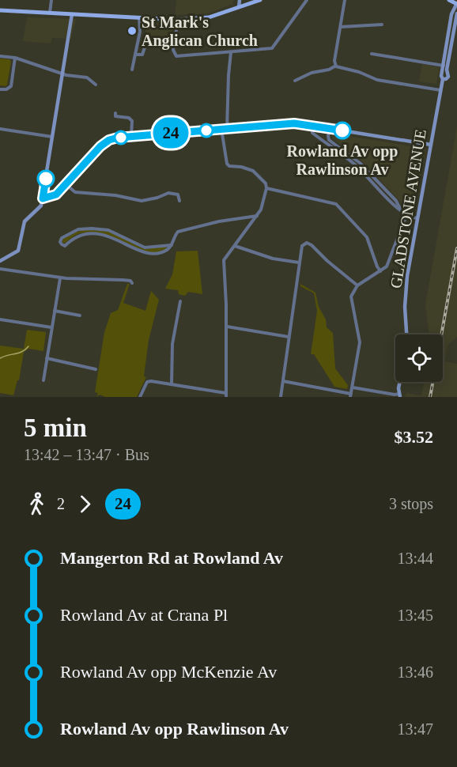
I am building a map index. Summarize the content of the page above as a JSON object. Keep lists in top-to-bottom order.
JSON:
{
  "streets": {
    "street": ["GLADSTONE AVENUE"]
  },
  "places": ["St Mark's Anglican Church", "Rowland Av opp Rawlinson Av"],
  "lines": ["bus line 24"],
  "page": {
    "on_map": "24",
    "heading": ["5 min", "13:42 – 13:47 · Bus", "$3.52"],
    "legs": ["2", "24", "3 stops"],
    "list": [
      {
        "name": "Mangerton Rd at Rowland Av",
        "value": "13:44"
      },
      {
        "name": "Rowland Av at Crana Pl",
        "value": "13:45"
      },
      {
        "name": "Rowland Av opp McKenzie Av",
        "value": "13:46"
      },
      {
        "name": "Rowland Av opp Rawlinson Av",
        "value": "13:47"
      }
    ]
  }
}
